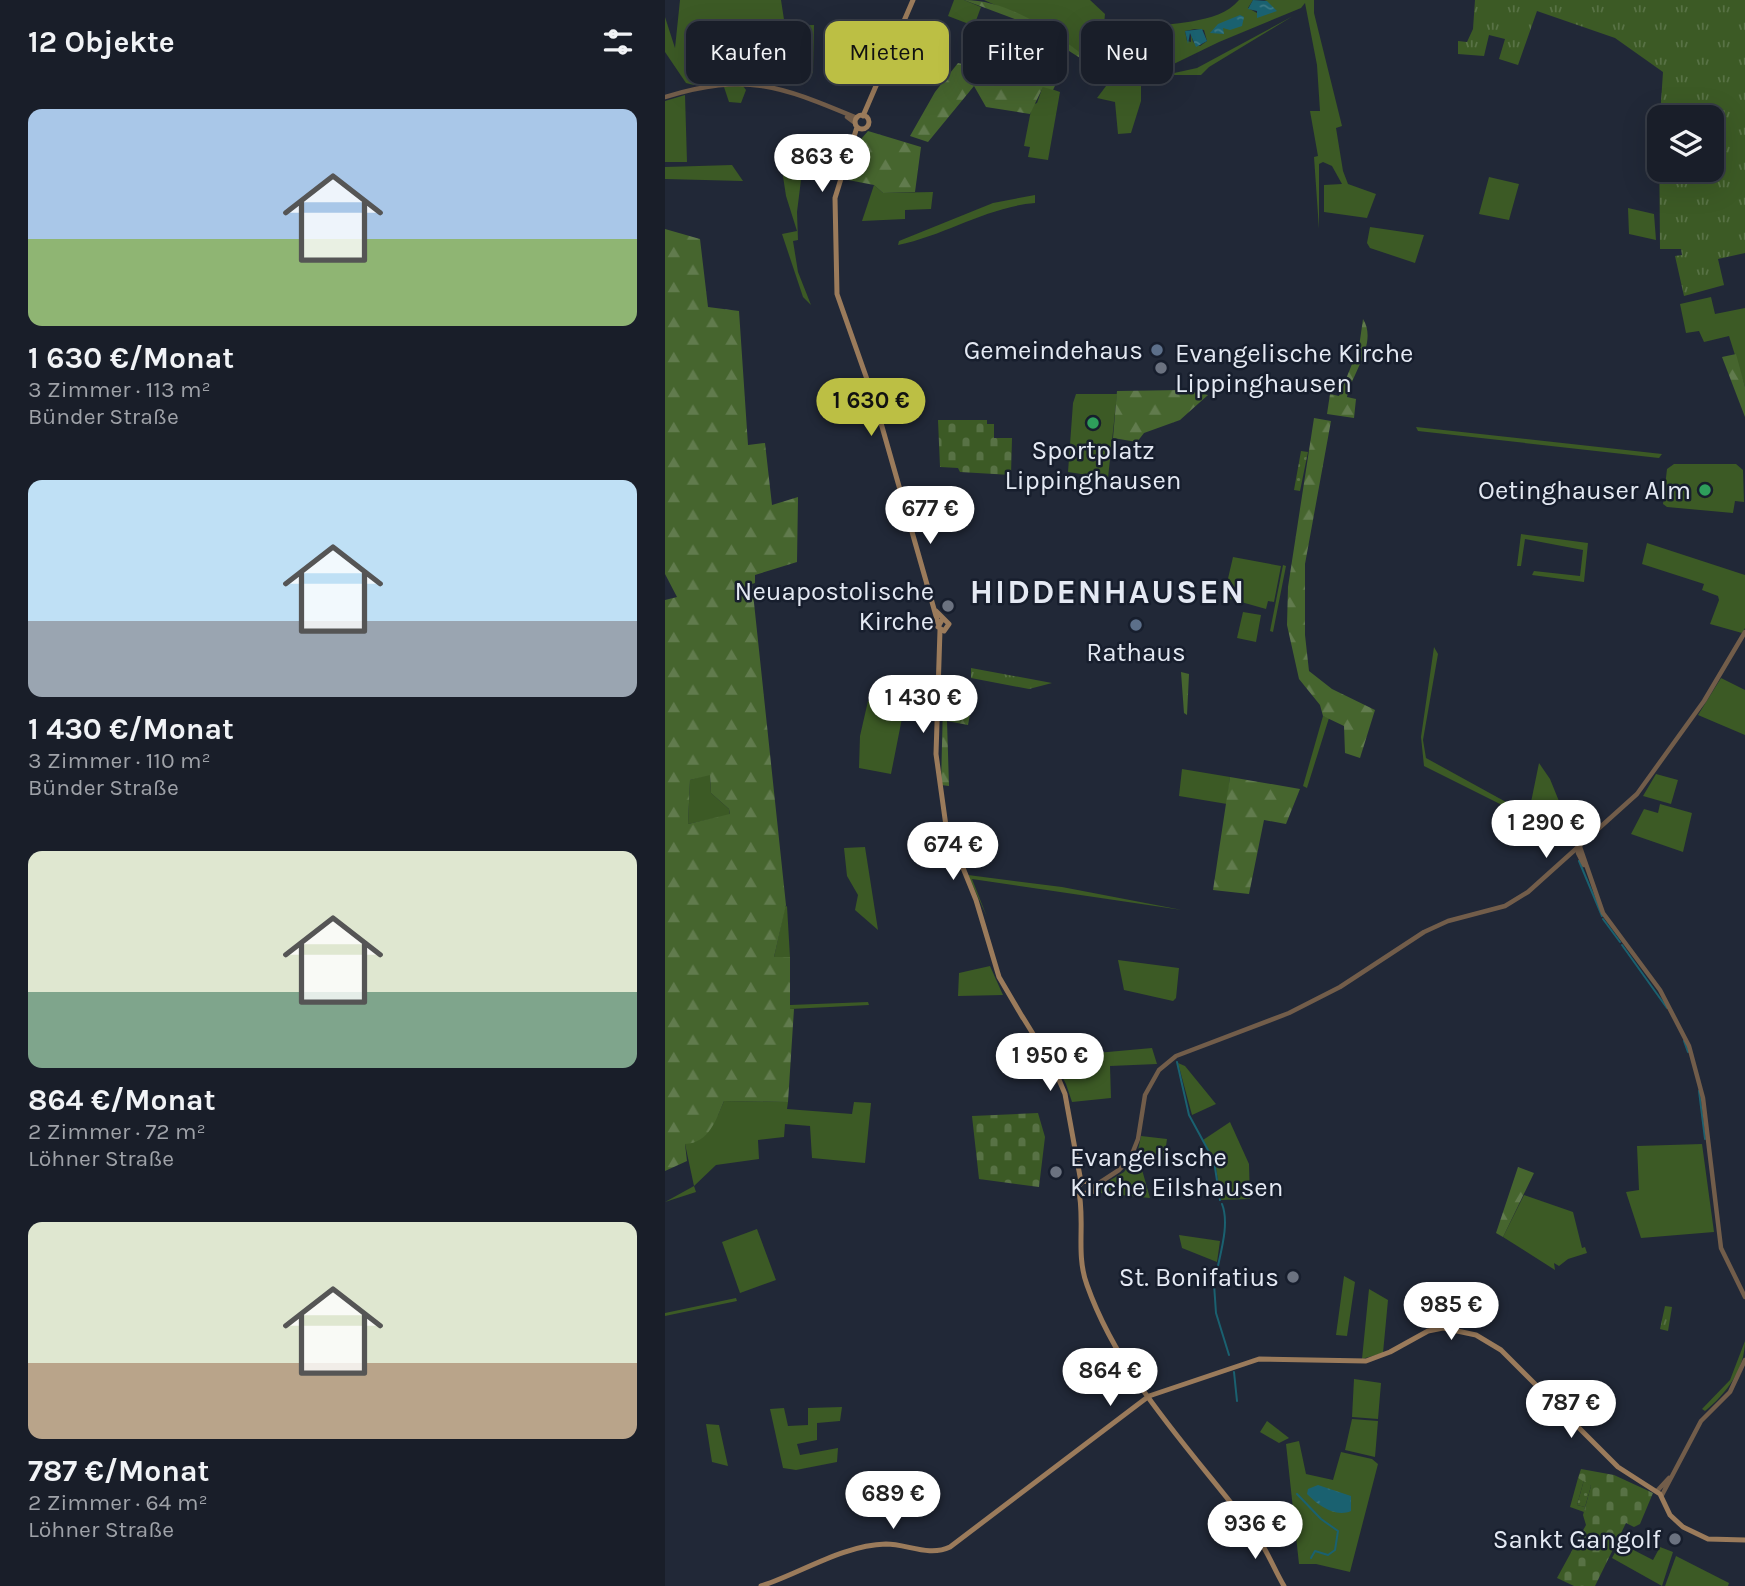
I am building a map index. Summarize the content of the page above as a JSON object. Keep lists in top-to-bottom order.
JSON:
{
  "districts": ["HIDDENHAUSEN"],
  "places": [
    "Gemeindehaus",
    "Evangelische Kirche Lippinghausen",
    "Sportplatz Lippinghausen",
    "Oetinghauser Alm",
    "Neuapostolische Kirche",
    "Rathaus",
    "Evangelische Kirche Eilshausen",
    "St. Bonifatius",
    "Sankt Gangolf"
  ],
  "page": {
    "heading": "12 Objekte",
    "chip": [
      "Kaufen",
      "Mieten",
      "Filter",
      "Neu"
    ],
    "list": [
      {
        "name": "1 630 €/Monat",
        "note": "3 Zimmer · 113 m² · Bünder Straße"
      },
      {
        "name": "1 430 €/Monat",
        "note": "3 Zimmer · 110 m² · Bünder Straße"
      },
      {
        "name": "864 €/Monat",
        "note": "2 Zimmer · 72 m² · Löhner Straße"
      },
      {
        "name": "787 €/Monat",
        "note": "2 Zimmer · 64 m² · Löhner Straße"
      }
    ],
    "price": [
      "863 €",
      "1 630 €",
      "677 €",
      "1 430 €",
      "1 290 €",
      "674 €",
      "1 950 €",
      "985 €",
      "864 €",
      "787 €",
      "689 €",
      "936 €"
    ]
  }
}
